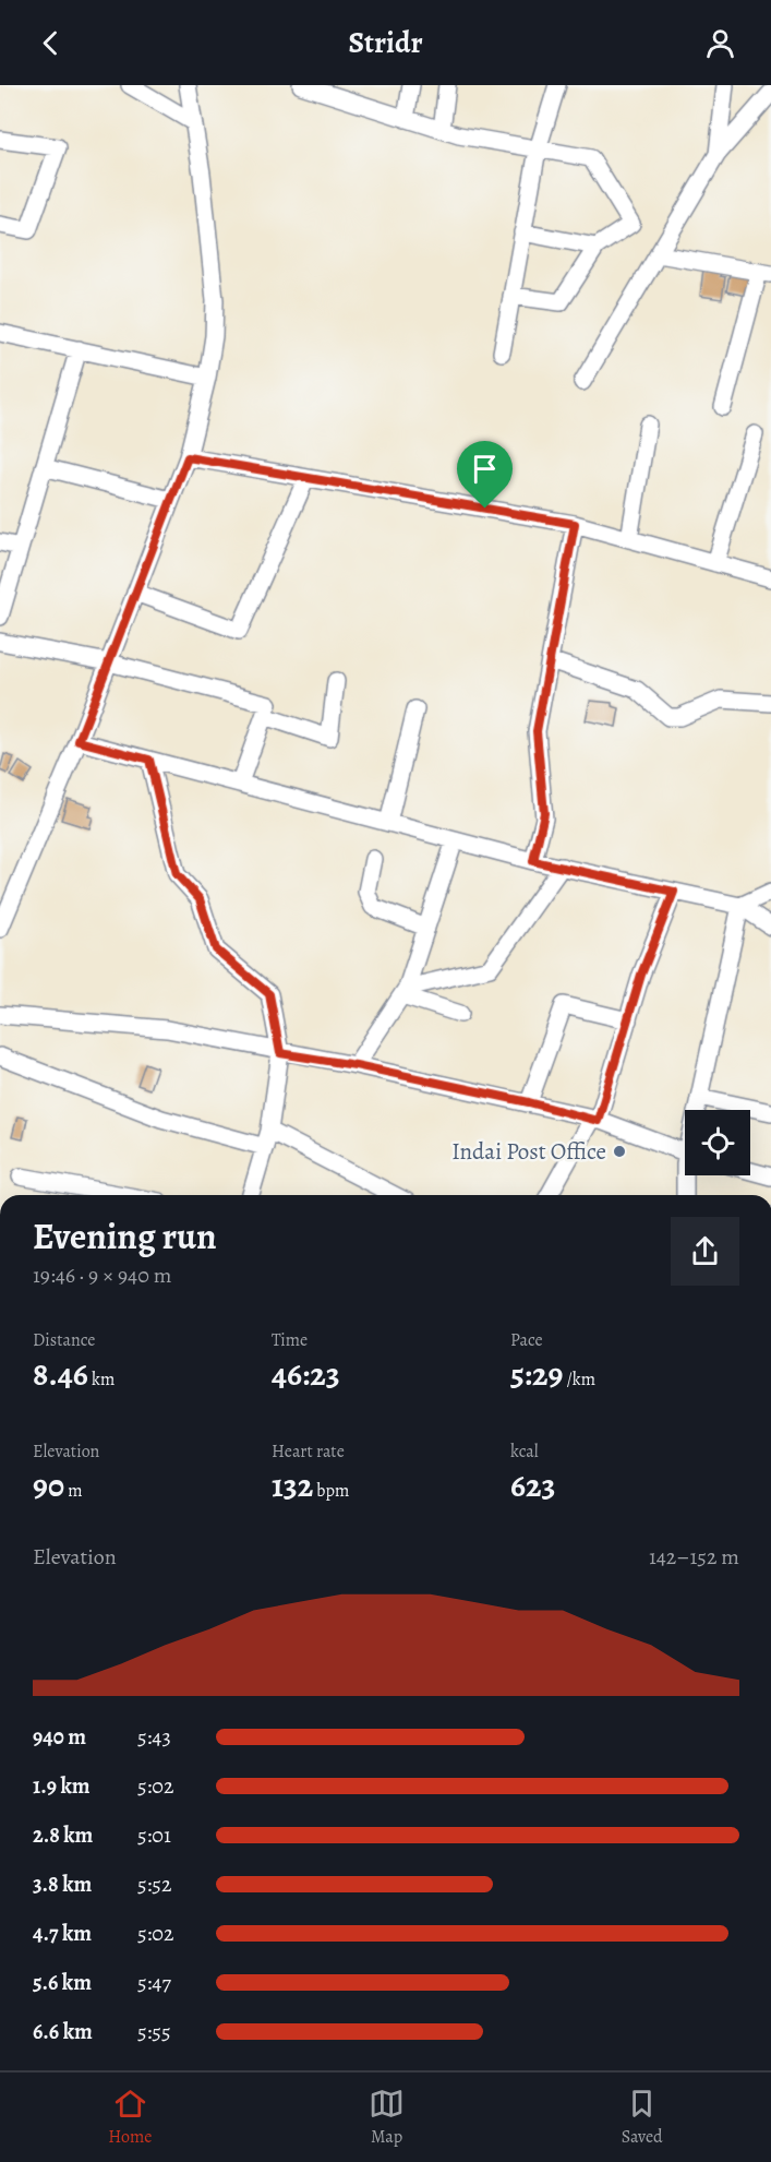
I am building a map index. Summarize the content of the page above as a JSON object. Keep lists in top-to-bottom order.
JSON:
{
  "places": ["Indai Post Office"],
  "page": {
    "header": "Stridr",
    "heading": ["Evening run", "19:46 · 9 × 940 m"],
    "stats": [
      ["Distance", "8.46 km"],
      ["Time", "46:23"],
      ["Pace", "5:29 /km"],
      ["Elevation", "90 m"],
      ["Heart rate", "132 bpm"],
      ["kcal", "623"]
    ],
    "chart": ["Elevation", "142–152 m"],
    "list": [
      {
        "name": "940 m",
        "note": "5:43"
      },
      {
        "name": "1.9 km",
        "note": "5:02"
      },
      {
        "name": "2.8 km",
        "note": "5:01"
      },
      {
        "name": "3.8 km",
        "note": "5:52"
      },
      {
        "name": "4.7 km",
        "note": "5:02"
      },
      {
        "name": "5.6 km",
        "note": "5:47"
      },
      {
        "name": "6.6 km",
        "note": "5:55"
      }
    ],
    "tabs": ["Home", "Map", "Saved"]
  }
}
